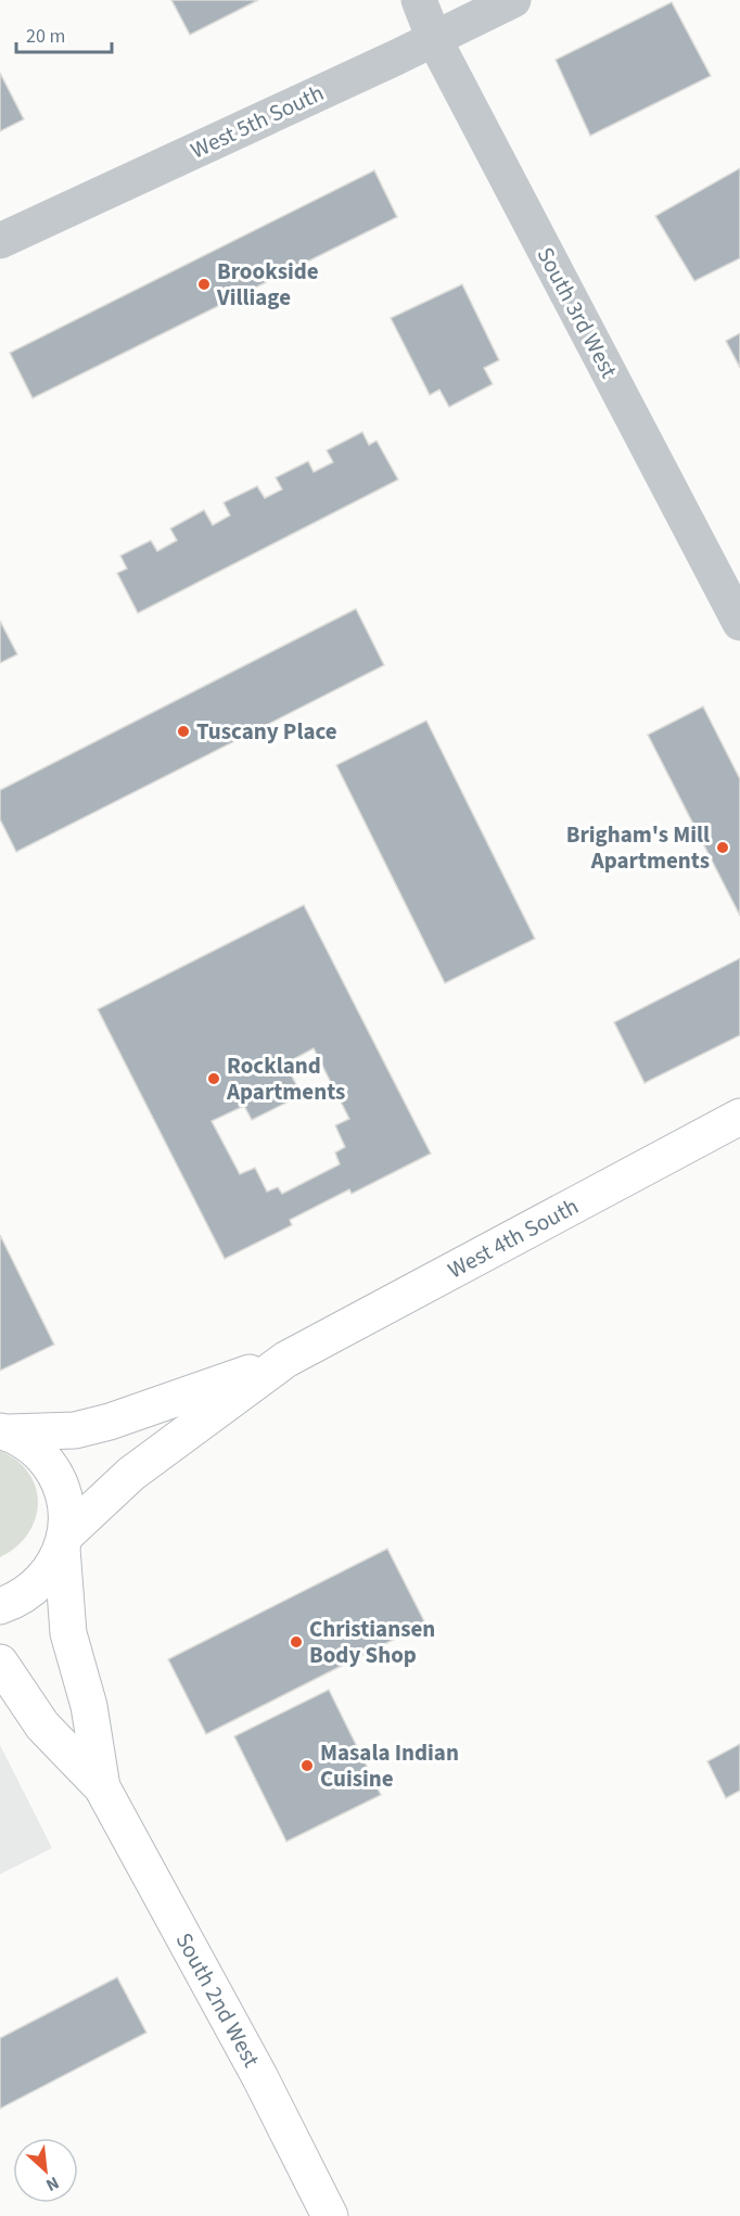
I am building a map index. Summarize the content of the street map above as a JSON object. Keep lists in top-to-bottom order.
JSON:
{
  "streets": {
    "main road": ["West 4th South", "South 2nd West"],
    "street": ["West 5th South", "South 3rd West"]
  },
  "crossings": [
    ["West 5th South", "South 3rd West"],
    ["West 4th South", "South 2nd West"]
  ],
  "places": [
    "Brookside Villiage",
    "Tuscany Place",
    "Brigham's Mill Apartments",
    "Rockland Apartments",
    "Christiansen Body Shop",
    "Masala Indian Cuisine"
  ],
  "scale_bar": "20 m",
  "north": "bottom right"
}
